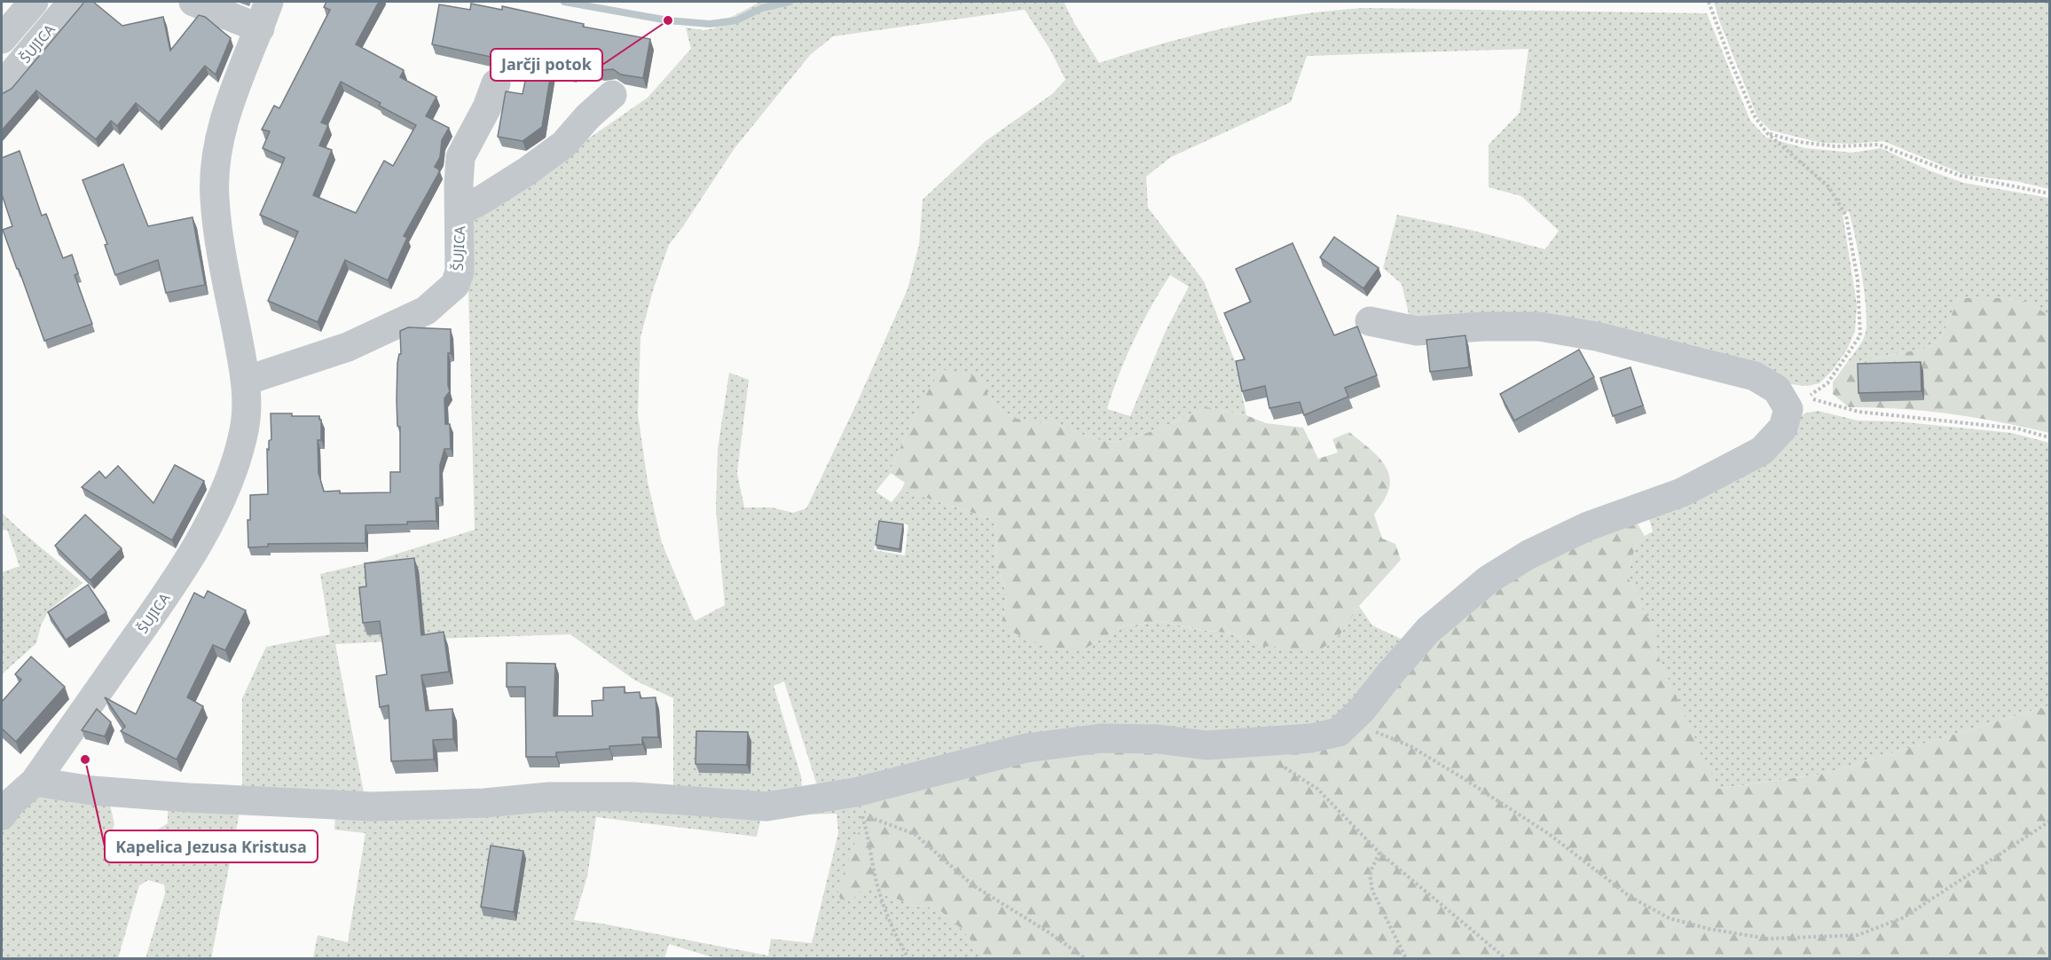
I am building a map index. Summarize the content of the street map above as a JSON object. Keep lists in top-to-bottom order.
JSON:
{
  "streets": {
    "street": ["ŠUJICA"]
  },
  "places": ["Jarčji potok", "Kapelica Jezusa Kristusa"]
}
